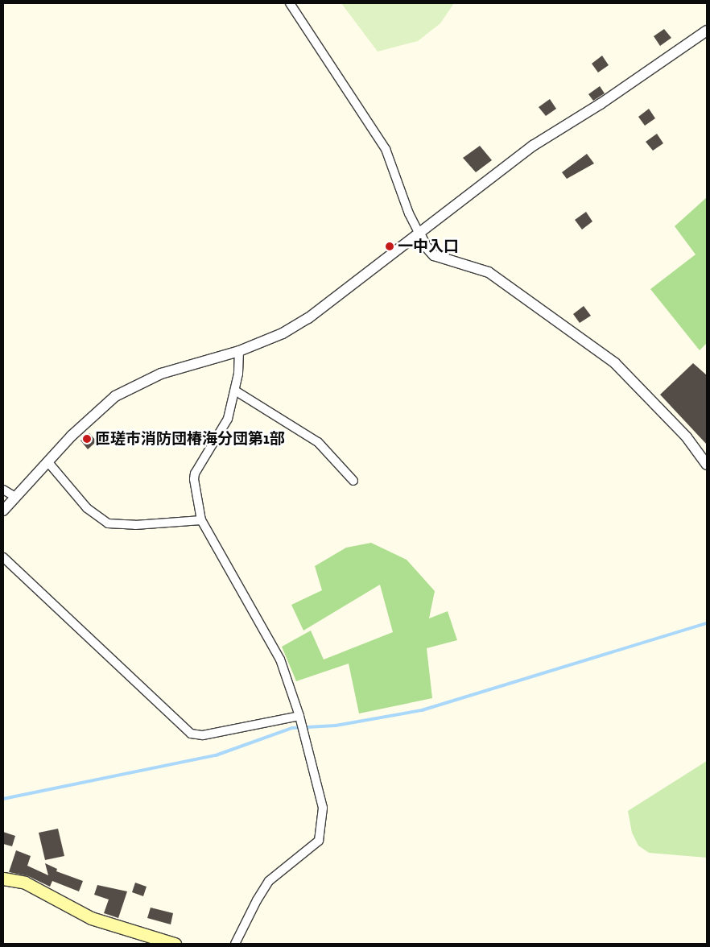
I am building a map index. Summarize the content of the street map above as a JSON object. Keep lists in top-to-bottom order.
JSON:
{
  "places": ["一中入口", "匝瑳市消防団椿海分団第1部"]
}
